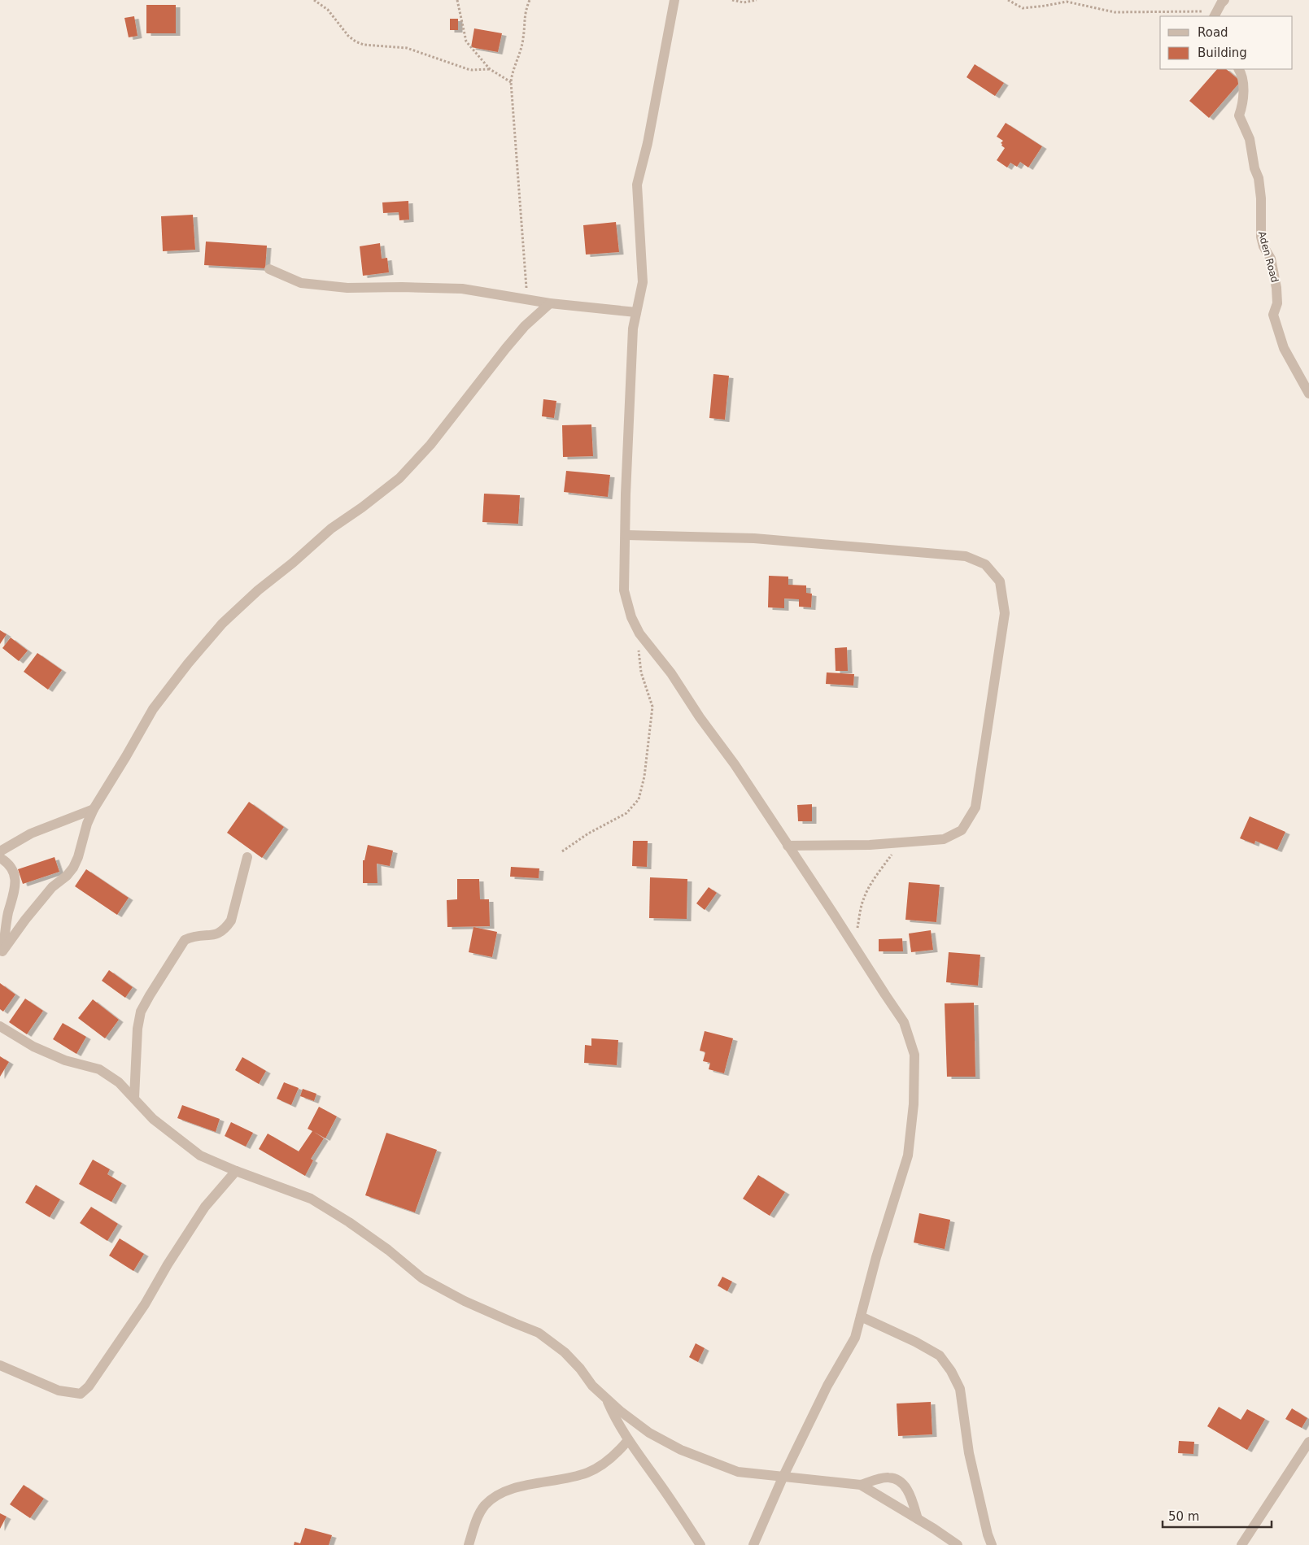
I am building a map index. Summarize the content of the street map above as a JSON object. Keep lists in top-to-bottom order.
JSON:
{
  "streets": {
    "street": ["Aden Road"]
  },
  "legend": ["Road", "Building"],
  "scale_bar": "50 m"
}
